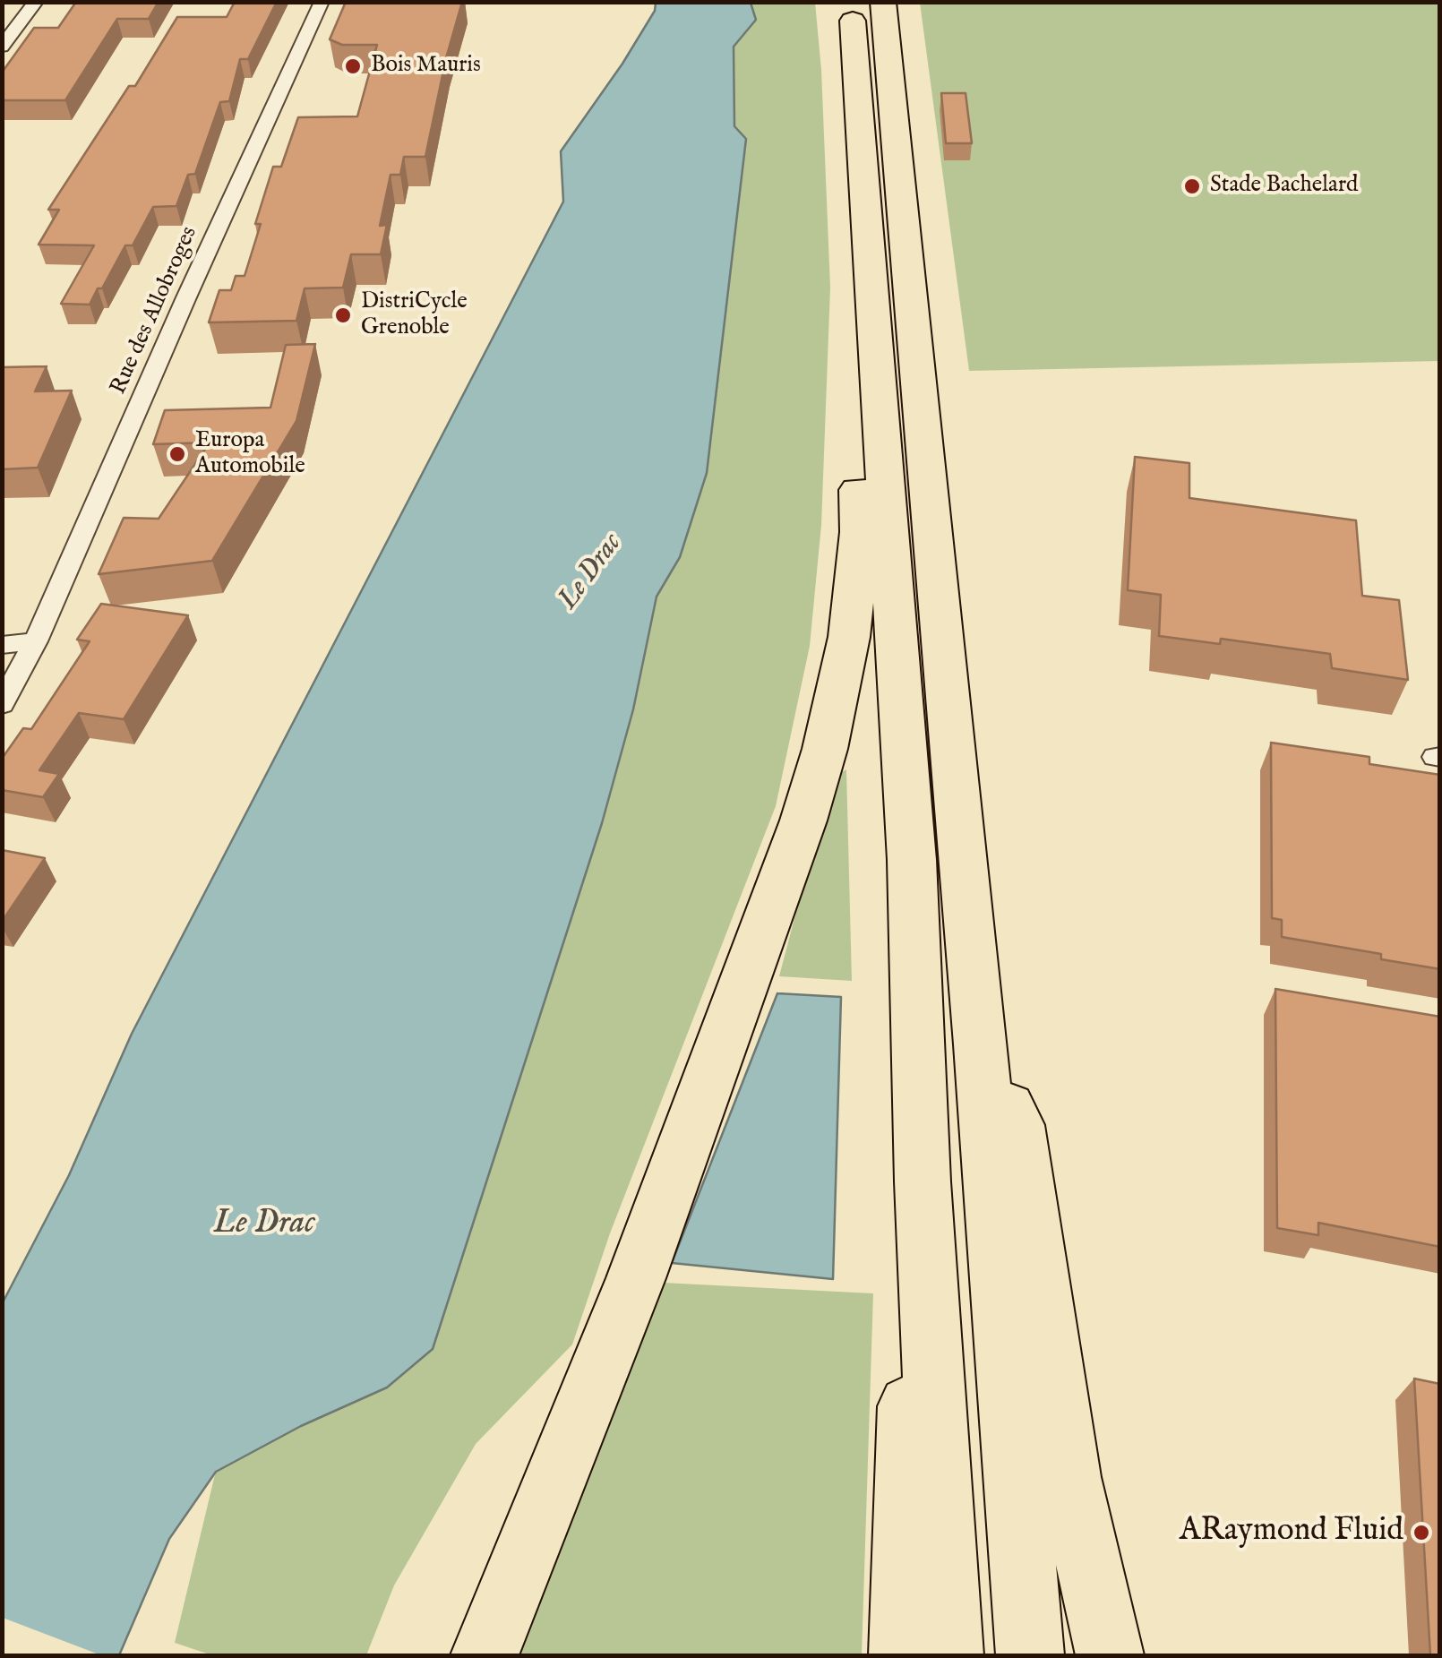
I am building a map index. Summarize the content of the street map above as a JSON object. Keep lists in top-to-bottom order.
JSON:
{
  "streets": {
    "street": ["Rue des Allobroges"]
  },
  "water": ["Le Drac"],
  "places": [
    "Bois Mauris",
    "Stade Bachelard",
    "DistriCycle Grenoble",
    "Europa Automobile",
    "ARaymond Fluid"
  ]
}
